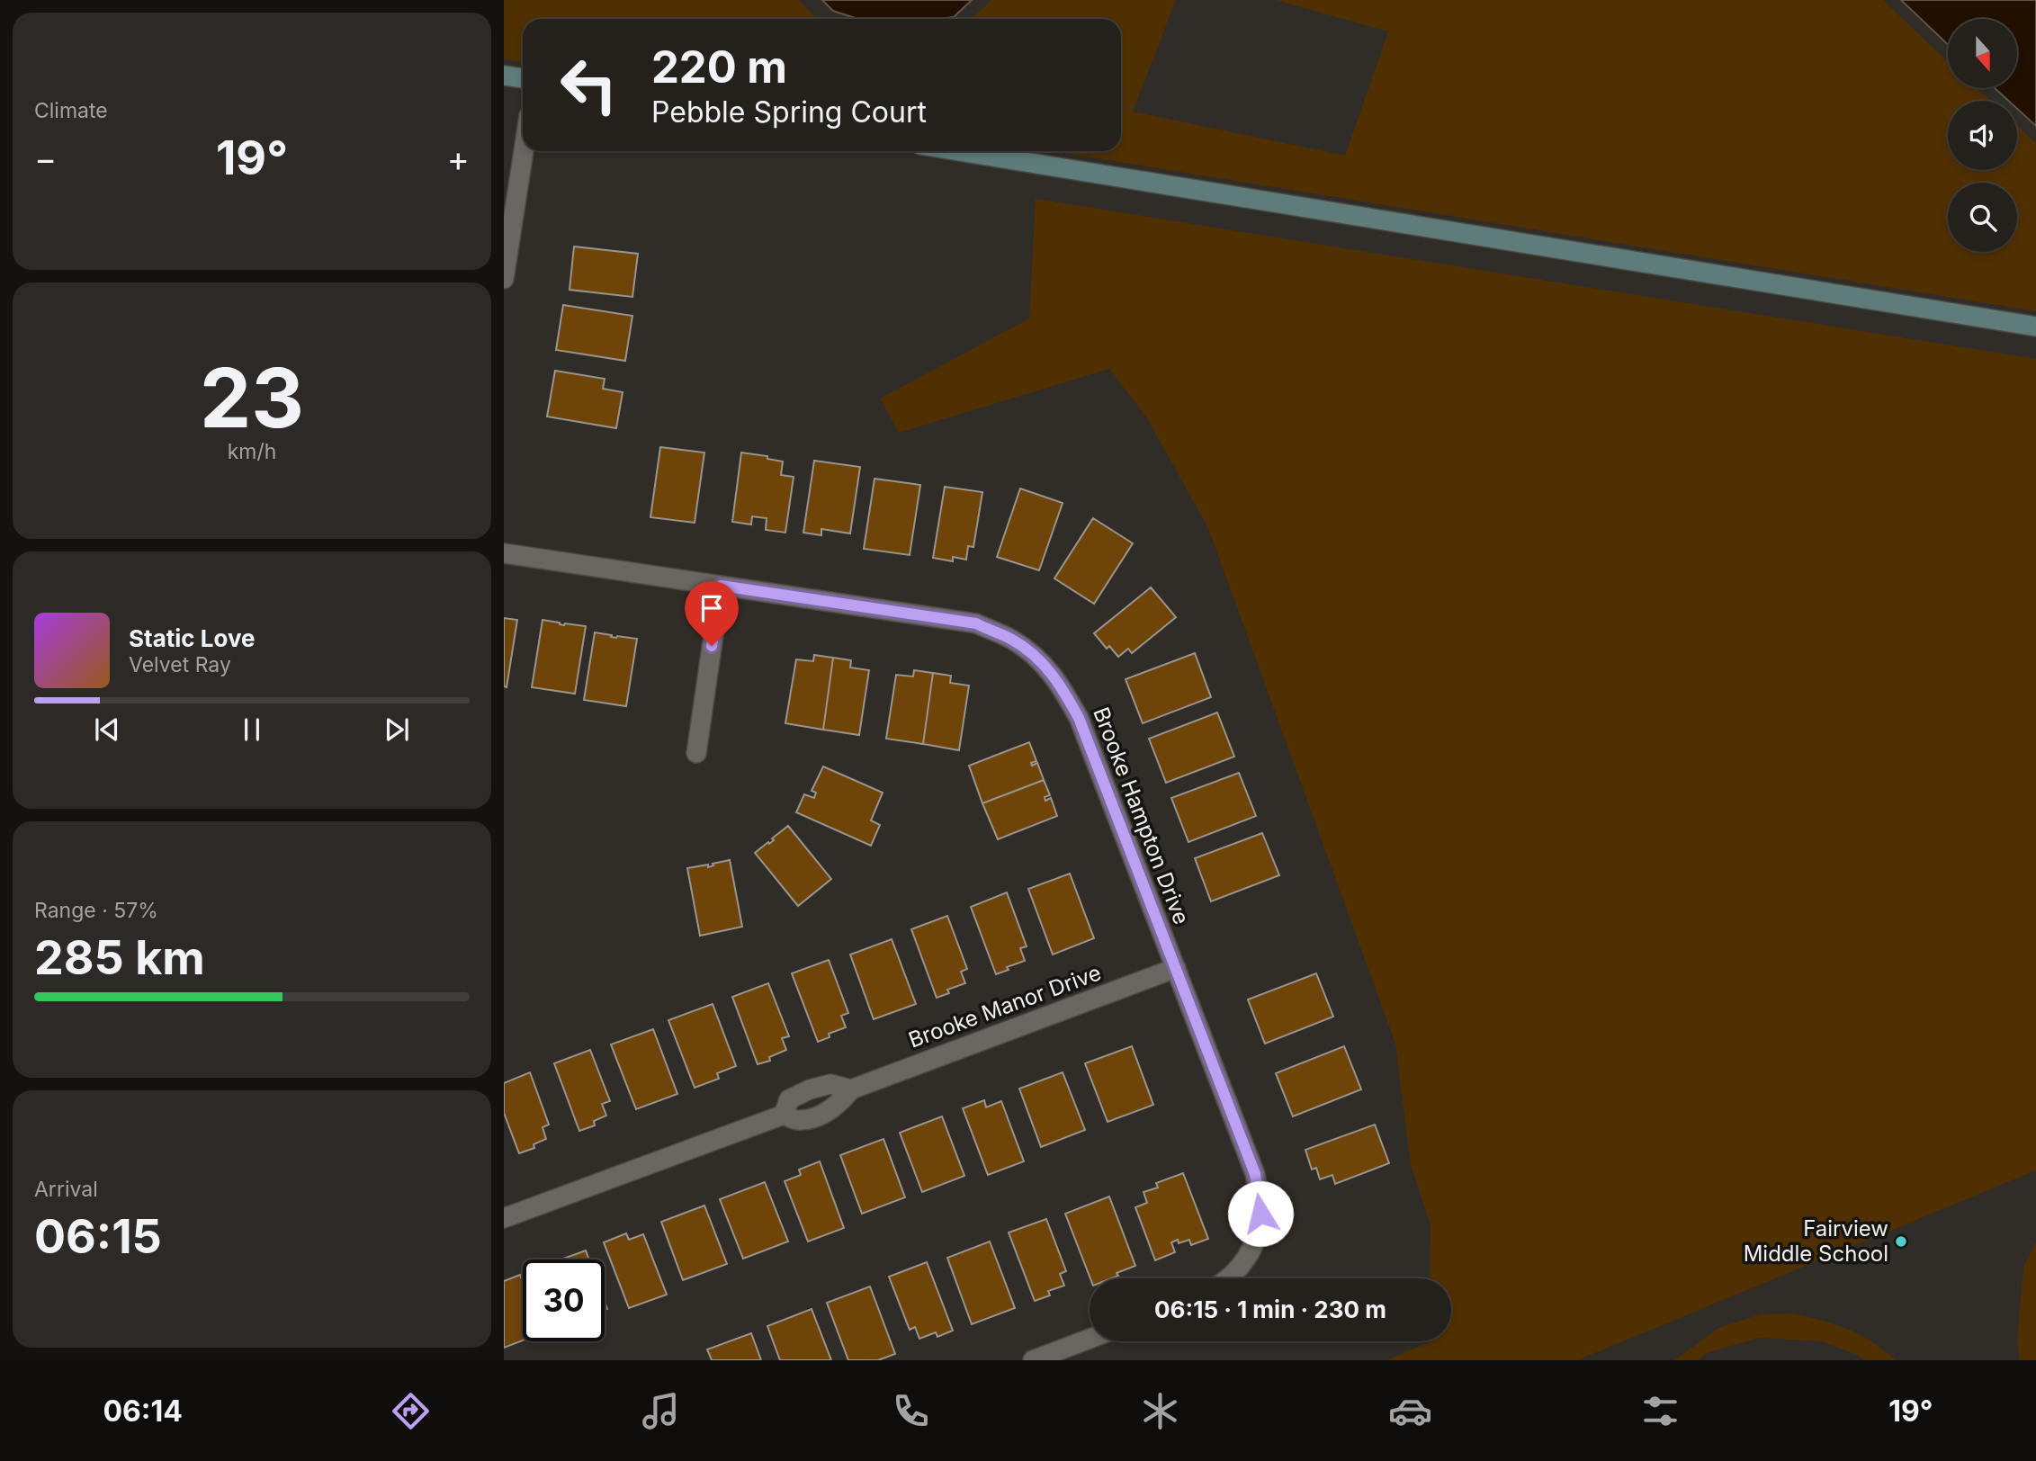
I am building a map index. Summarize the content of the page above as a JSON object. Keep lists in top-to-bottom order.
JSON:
{
  "streets": {
    "street": ["Brooke Hampton Drive", "Brooke Manor Drive"]
  },
  "crossings": [
    ["Brooke Hampton Drive", "Brooke Manor Drive"]
  ],
  "places": ["Fairview Middle School"],
  "north": "bottom",
  "page": {
    "tile": [
      "Climate",
      ["23", "km/h"],
      ["Range · 57%", "285 km"],
      ["Arrival", "06:15"]
    ],
    "turn": ["220 m", "Pebble Spring Court"],
    "heat": ["−", "19°", "+"],
    "song": ["Static Love", "Velvet Ray"],
    "limit": "30",
    "trip": "06:15 · 1 min · 230 m",
    "tabs": ["06:14", "19°"]
  }
}
